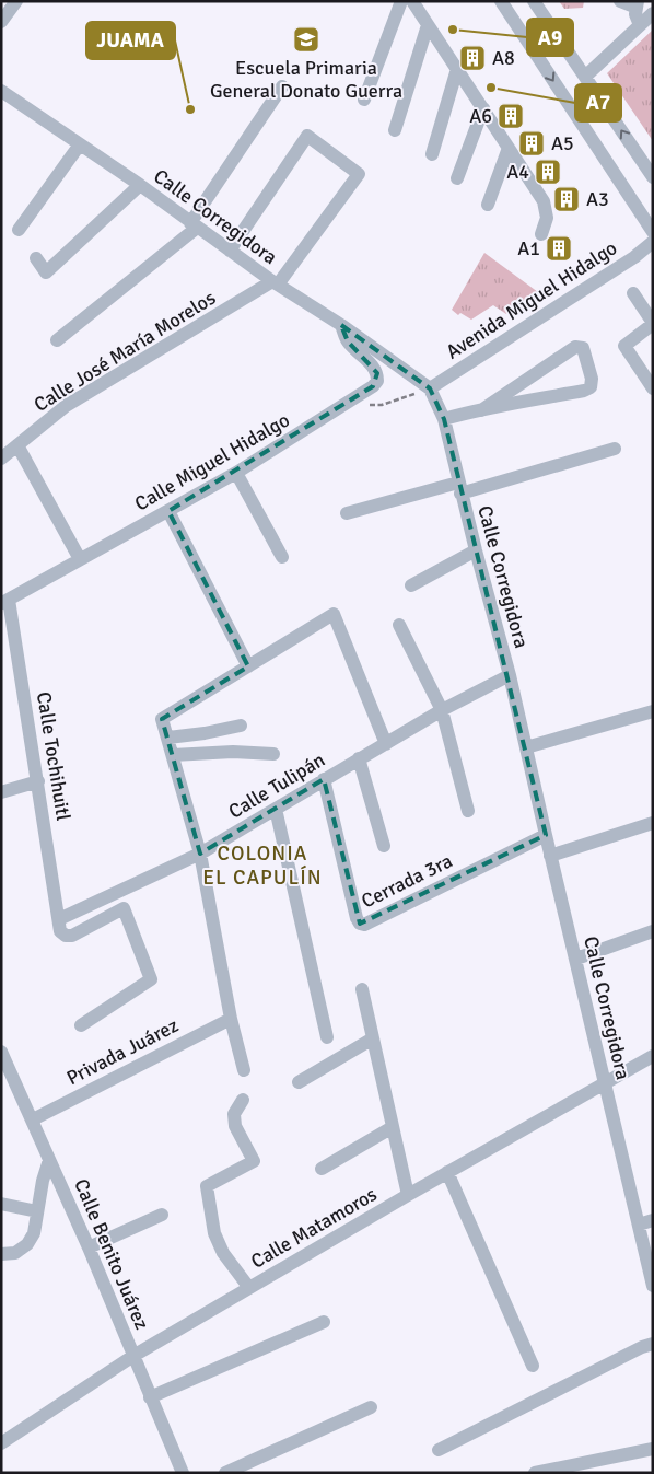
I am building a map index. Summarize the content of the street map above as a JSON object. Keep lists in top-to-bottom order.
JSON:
{
  "streets": {
    "street": [
      "Calle Corregidora",
      "Avenida Miguel Hidalgo",
      "Calle José María Morelos",
      "Calle Miguel Hidalgo",
      "Calle Tochihuitl",
      "Calle Tulipán",
      "Cerrada 3ra",
      "Privada Juárez",
      "Calle Matamoros",
      "Calle Benito Juárez"
    ]
  },
  "crossings": [
    ["Calle Corregidora", "Avenida Miguel Hidalgo"],
    ["Calle Corregidora", "Calle José María Morelos"],
    ["Calle Corregidora", "Calle Miguel Hidalgo"],
    ["Calle Corregidora", "Calle Tulipán"],
    ["Calle Corregidora", "Cerrada 3ra"],
    ["Calle Corregidora", "Calle Matamoros"],
    ["Calle Miguel Hidalgo", "Calle Tochihuitl"],
    ["Calle Tochihuitl", "Calle Tulipán"],
    ["Calle Tulipán", "Cerrada 3ra"],
    ["Privada Juárez", "Calle Benito Juárez"],
    ["Calle Matamoros", "Calle Benito Juárez"]
  ],
  "districts": ["COLONIA EL CAPULÍN"],
  "places": {
    "other": ["A9", "A7", "JUAMA"],
    "school or university": ["Escuela Primaria General Donato Guerra"],
    "building": [
      "A8",
      "A6",
      "A5",
      "A4",
      "A3",
      "A1"
    ]
  }
}
